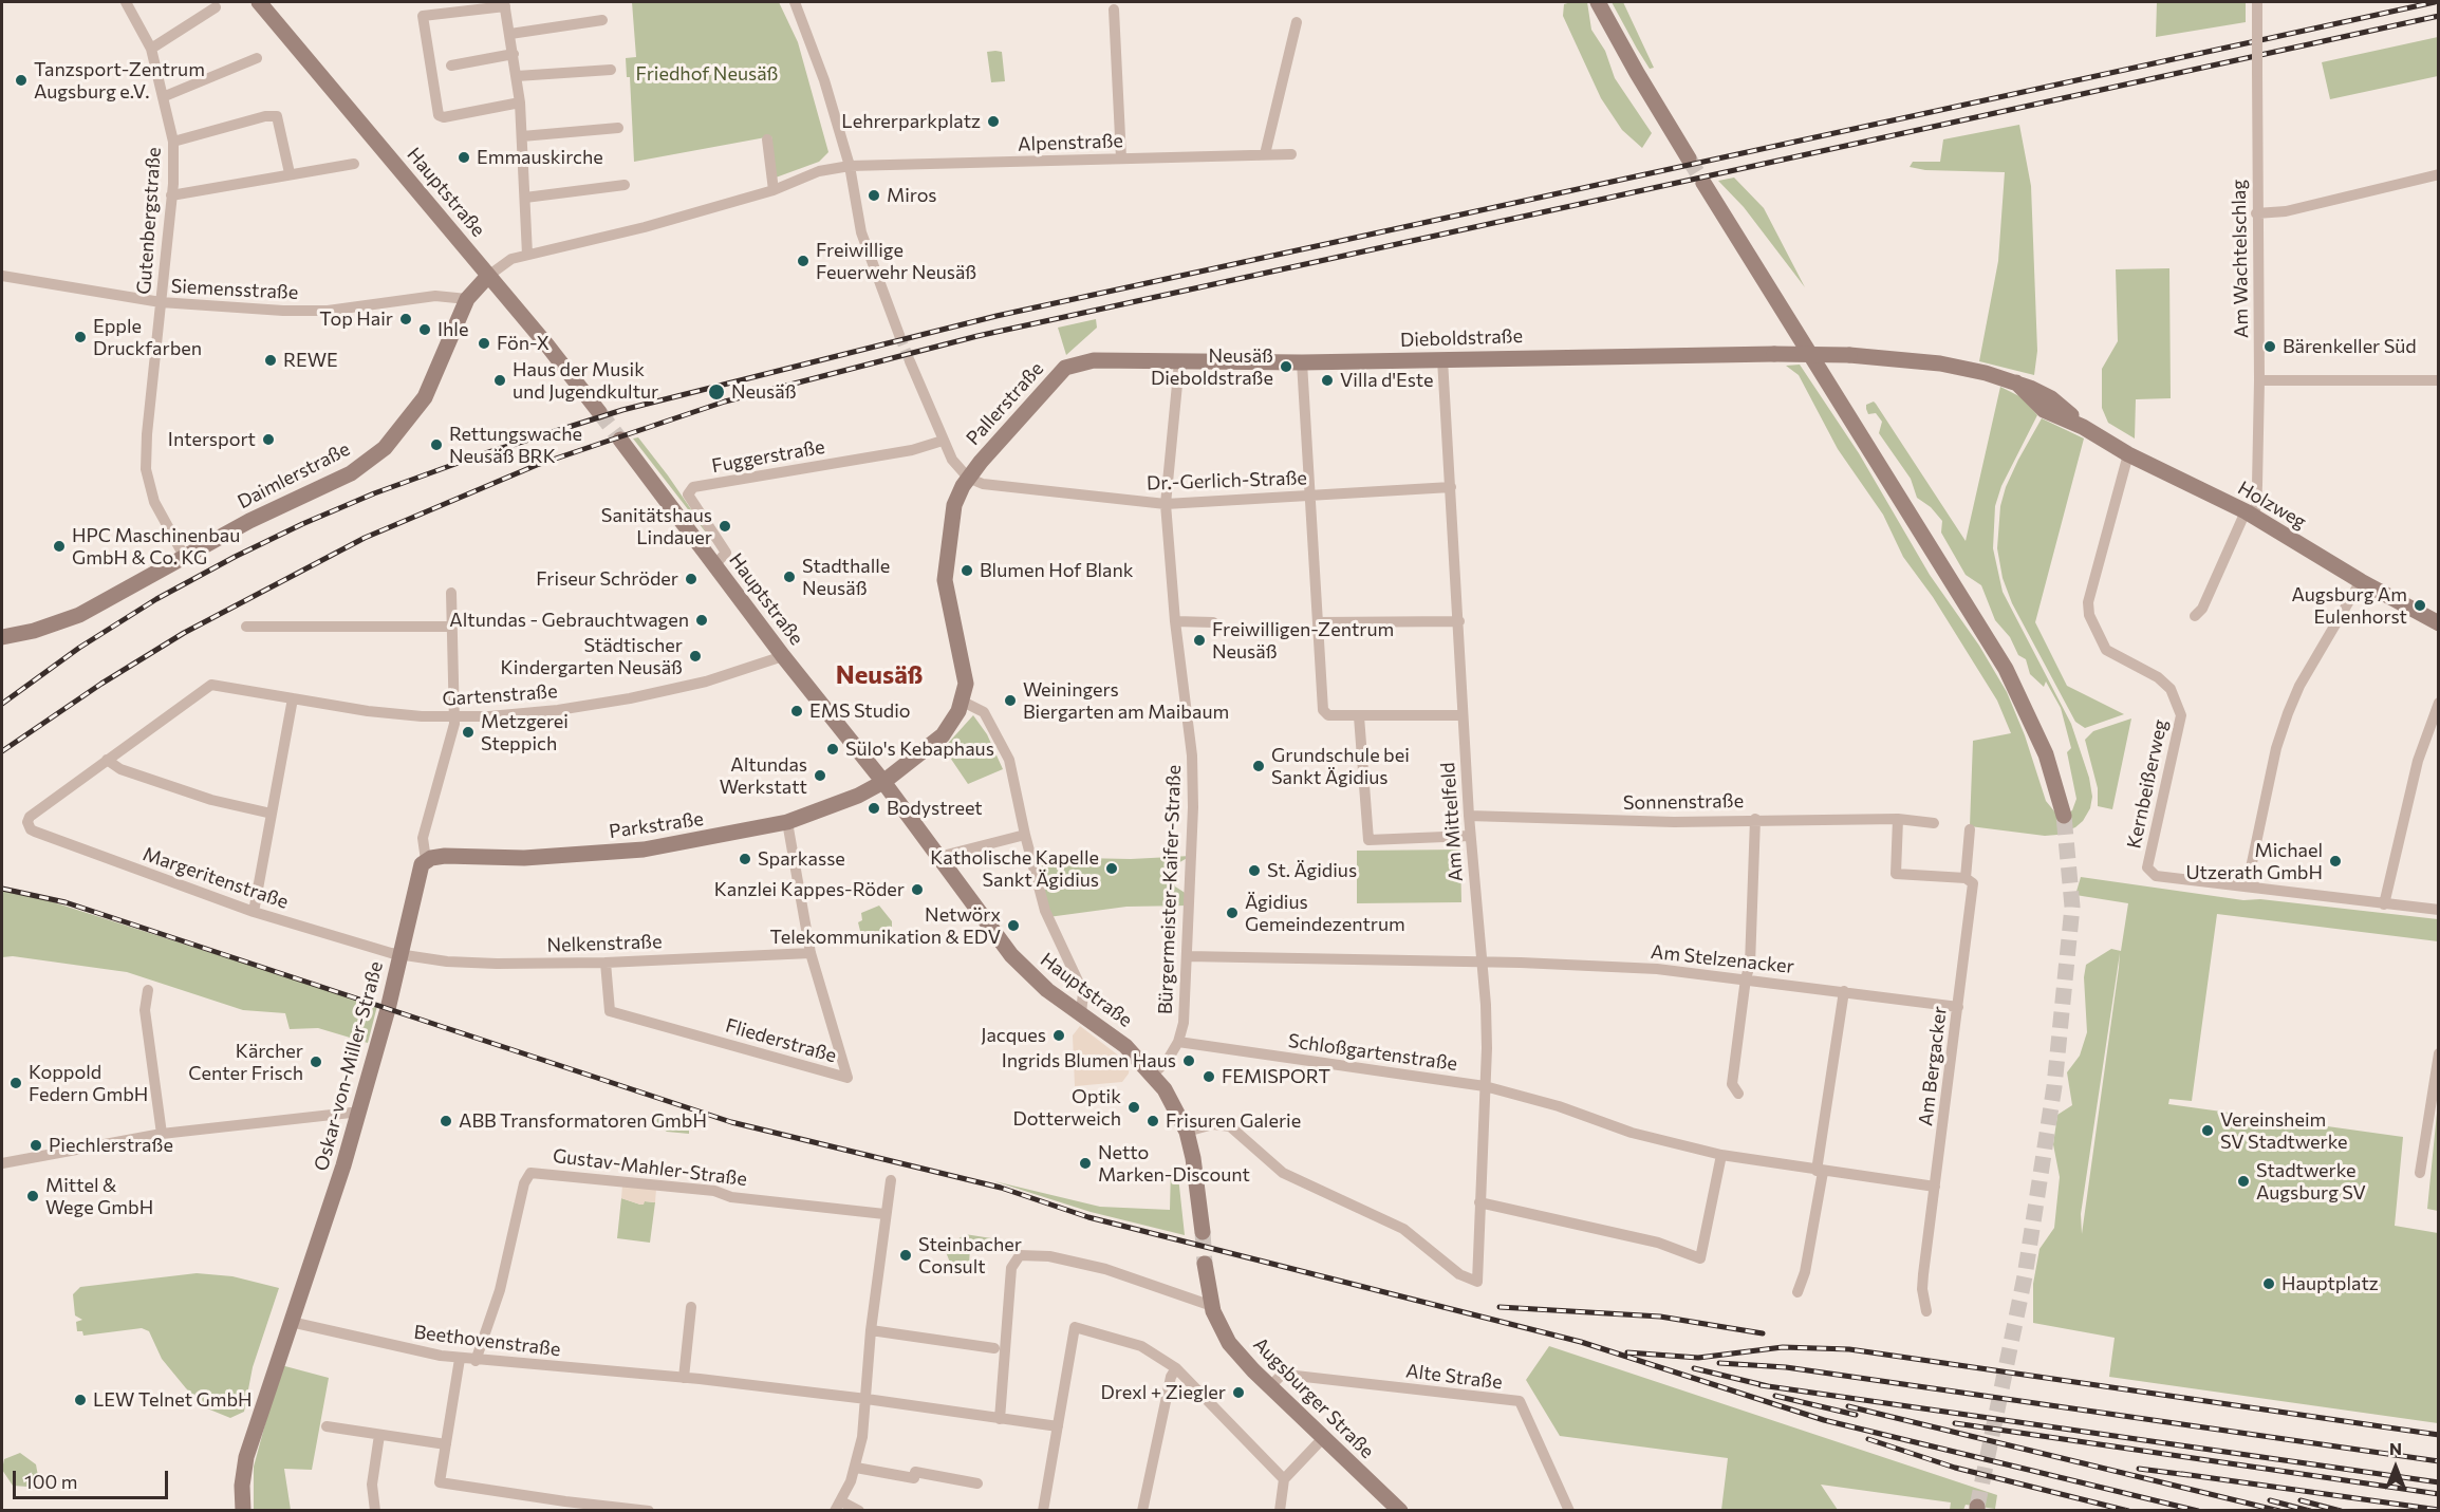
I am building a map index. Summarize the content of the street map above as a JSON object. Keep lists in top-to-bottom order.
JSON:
{
  "streets": {
    "street": [
      "Alpenstraße",
      "Hauptstraße",
      "Gutenbergstraße",
      "Am Wachtelschlag",
      "Siemensstraße",
      "Dieboldstraße",
      "Pallerstraße",
      "Fuggerstraße",
      "Daimlerstraße",
      "Dr.-Gerlich-Straße",
      "Holzweg",
      "Gartenstraße",
      "Kernbeißerweg",
      "Sonnenstraße",
      "Am Mittelfeld",
      "Parkstraße",
      "Margeritenstraße",
      "Bürgermeister-Kaifer-Straße",
      "Nelkenstraße",
      "Am Stelzenacker",
      "Fliederstraße",
      "Schloßgartenstraße",
      "Oskar-von-Miller-Straße",
      "Am Bergacker",
      "Gustav-Mahler-Straße",
      "Beethovenstraße",
      "Alte Straße",
      "Augsburger Straße"
    ]
  },
  "crossings": [
    ["Alpenstraße", "Hauptstraße"],
    ["Alpenstraße", "Daimlerstraße"],
    ["Hauptstraße", "Fuggerstraße"],
    ["Hauptstraße", "Daimlerstraße"],
    ["Hauptstraße", "Gartenstraße"],
    ["Hauptstraße", "Am Mittelfeld"],
    ["Hauptstraße", "Parkstraße"],
    ["Hauptstraße", "Bürgermeister-Kaifer-Straße"],
    ["Gutenbergstraße", "Siemensstraße"],
    ["Gutenbergstraße", "Daimlerstraße"],
    ["Am Wachtelschlag", "Holzweg"],
    ["Siemensstraße", "Daimlerstraße"],
    ["Dieboldstraße", "Pallerstraße"],
    ["Dieboldstraße", "Holzweg"],
    ["Dieboldstraße", "Am Mittelfeld"],
    ["Dieboldstraße", "Bürgermeister-Kaifer-Straße"],
    ["Pallerstraße", "Dr.-Gerlich-Straße"],
    ["Pallerstraße", "Parkstraße"],
    ["Dr.-Gerlich-Straße", "Am Mittelfeld"],
    ["Dr.-Gerlich-Straße", "Bürgermeister-Kaifer-Straße"],
    ["Holzweg", "Kernbeißerweg"],
    ["Gartenstraße", "Margeritenstraße"],
    ["Gartenstraße", "Oskar-von-Miller-Straße"],
    ["Sonnenstraße", "Am Mittelfeld"],
    ["Am Mittelfeld", "Am Stelzenacker"],
    ["Am Mittelfeld", "Schloßgartenstraße"],
    ["Parkstraße", "Fliederstraße"],
    ["Parkstraße", "Oskar-von-Miller-Straße"],
    ["Margeritenstraße", "Nelkenstraße"],
    ["Margeritenstraße", "Oskar-von-Miller-Straße"],
    ["Bürgermeister-Kaifer-Straße", "Am Stelzenacker"],
    ["Bürgermeister-Kaifer-Straße", "Schloßgartenstraße"],
    ["Nelkenstraße", "Fliederstraße"],
    ["Nelkenstraße", "Oskar-von-Miller-Straße"],
    ["Am Stelzenacker", "Am Bergacker"],
    ["Oskar-von-Miller-Straße", "Beethovenstraße"],
    ["Gustav-Mahler-Straße", "Beethovenstraße"],
    ["Alte Straße", "Augsburger Straße"]
  ],
  "districts": ["Neusäß"],
  "parks": ["Friedhof Neusäß"],
  "places": [
    "Tanzsport-Zentrum Augsburg e.V.",
    "Lehrerparkplatz",
    "Emmauskirche",
    "Miros",
    "Freiwillige Feuerwehr Neusäß",
    "Top Hair",
    "Ihle",
    "Epple Druckfarben",
    "Fön-X",
    "Bärenkeller Süd",
    "REWE",
    "Neusäß Dieboldstraße",
    "Haus der Musik und Jugendkultur",
    "Villa d'Este",
    "Neusäß",
    "Intersport",
    "Rettungswache Neusäß BRK",
    "Sanitätshaus Lindauer",
    "HPC Maschinenbau GmbH & Co. KG",
    "Blumen Hof Blank",
    "Stadthalle Neusäß",
    "Friseur Schröder",
    "Augsburg Am Eulenhorst",
    "Altundas - Gebrauchtwagen",
    "Freiwilligen-Zentrum Neusäß",
    "Städtischer Kindergarten Neusäß",
    "Weiningers Biergarten am Maibaum",
    "EMS Studio",
    "Metzgerei Steppich",
    "Sülo's Kebaphaus",
    "Grundschule bei Sankt Ägidius",
    "Altundas Werkstatt",
    "Bodystreet",
    "Sparkasse",
    "Michael Utzerath GmbH",
    "Katholische Kapelle Sankt Ägidius",
    "St. Ägidius",
    "Kanzlei Kappes-Röder",
    "Ägidius Gemeindezentrum",
    "Netwörx Telekommunikation & EDV",
    "Jacques",
    "Ingrids Blumen Haus",
    "Kärcher Center Frisch",
    "FEMISPORT",
    "Koppold Federn GmbH",
    "Optik Dotterweich",
    "ABB Transformatoren GmbH",
    "Frisuren Galerie",
    "Vereinsheim SV Stadtwerke",
    "Piechlerstraße",
    "Netto Marken-Discount",
    "Stadtwerke Augsburg SV",
    "Mittel & Wege GmbH",
    "Steinbacher Consult",
    "Hauptplatz",
    "Drexl + Ziegler",
    "LEW Telnet GmbH"
  ],
  "scale_bar": "100 m",
  "north": "top"
}
